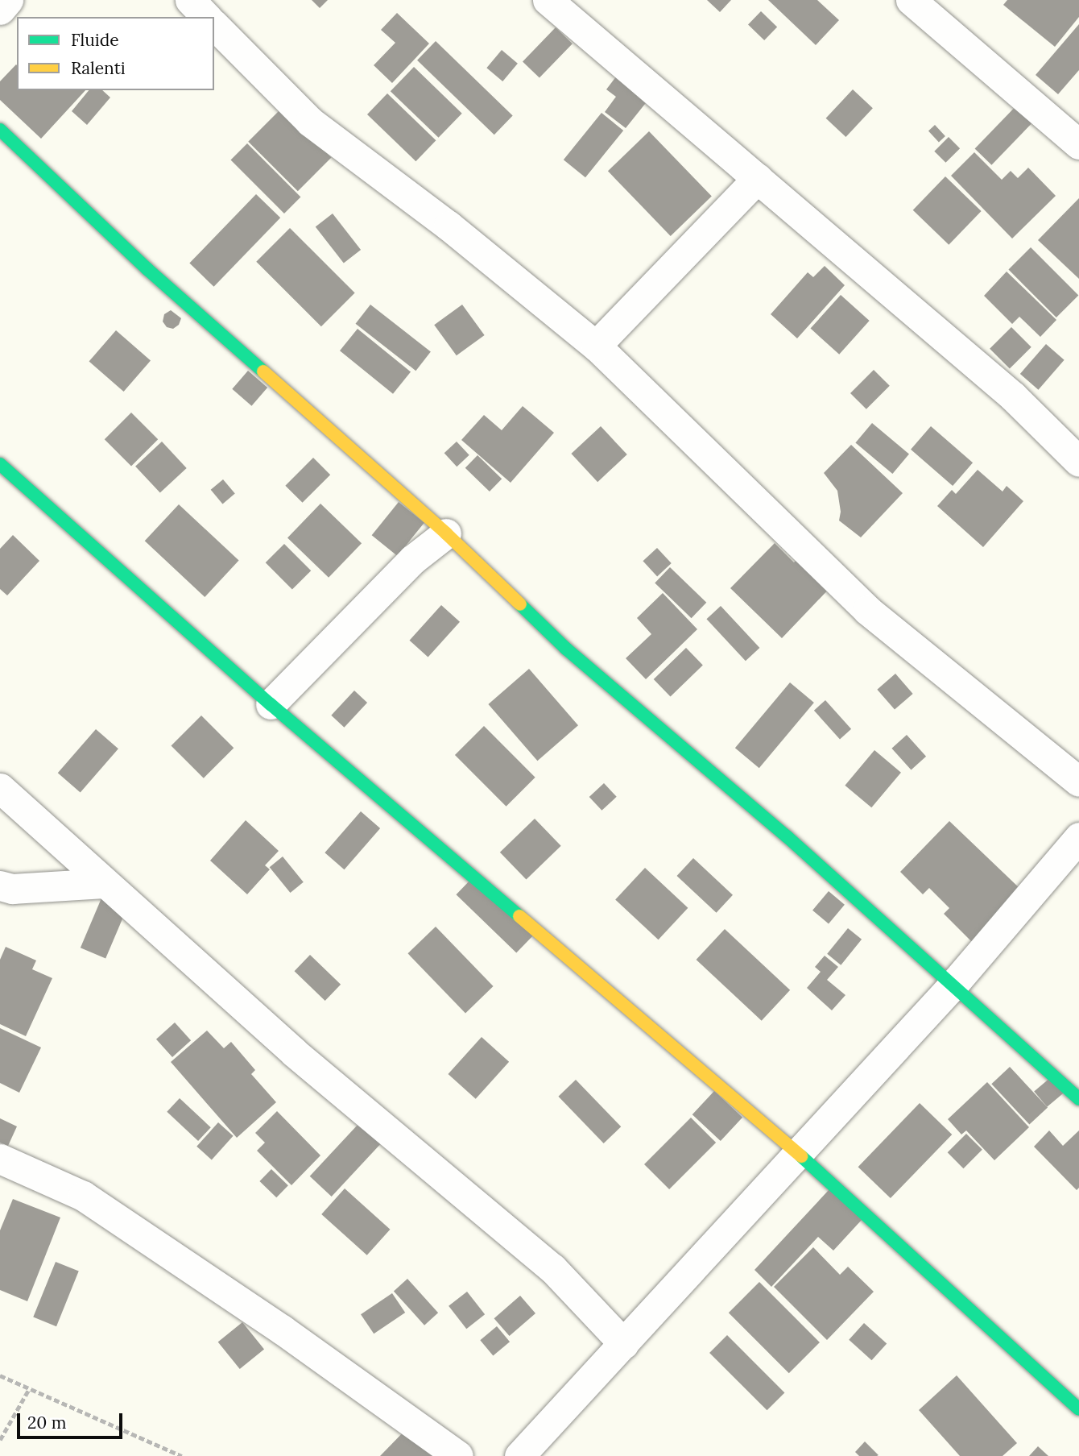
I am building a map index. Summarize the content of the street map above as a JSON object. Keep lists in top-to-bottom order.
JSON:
{
  "legend": ["Fluide", "Ralenti"],
  "scale_bar": "20 m"
}
